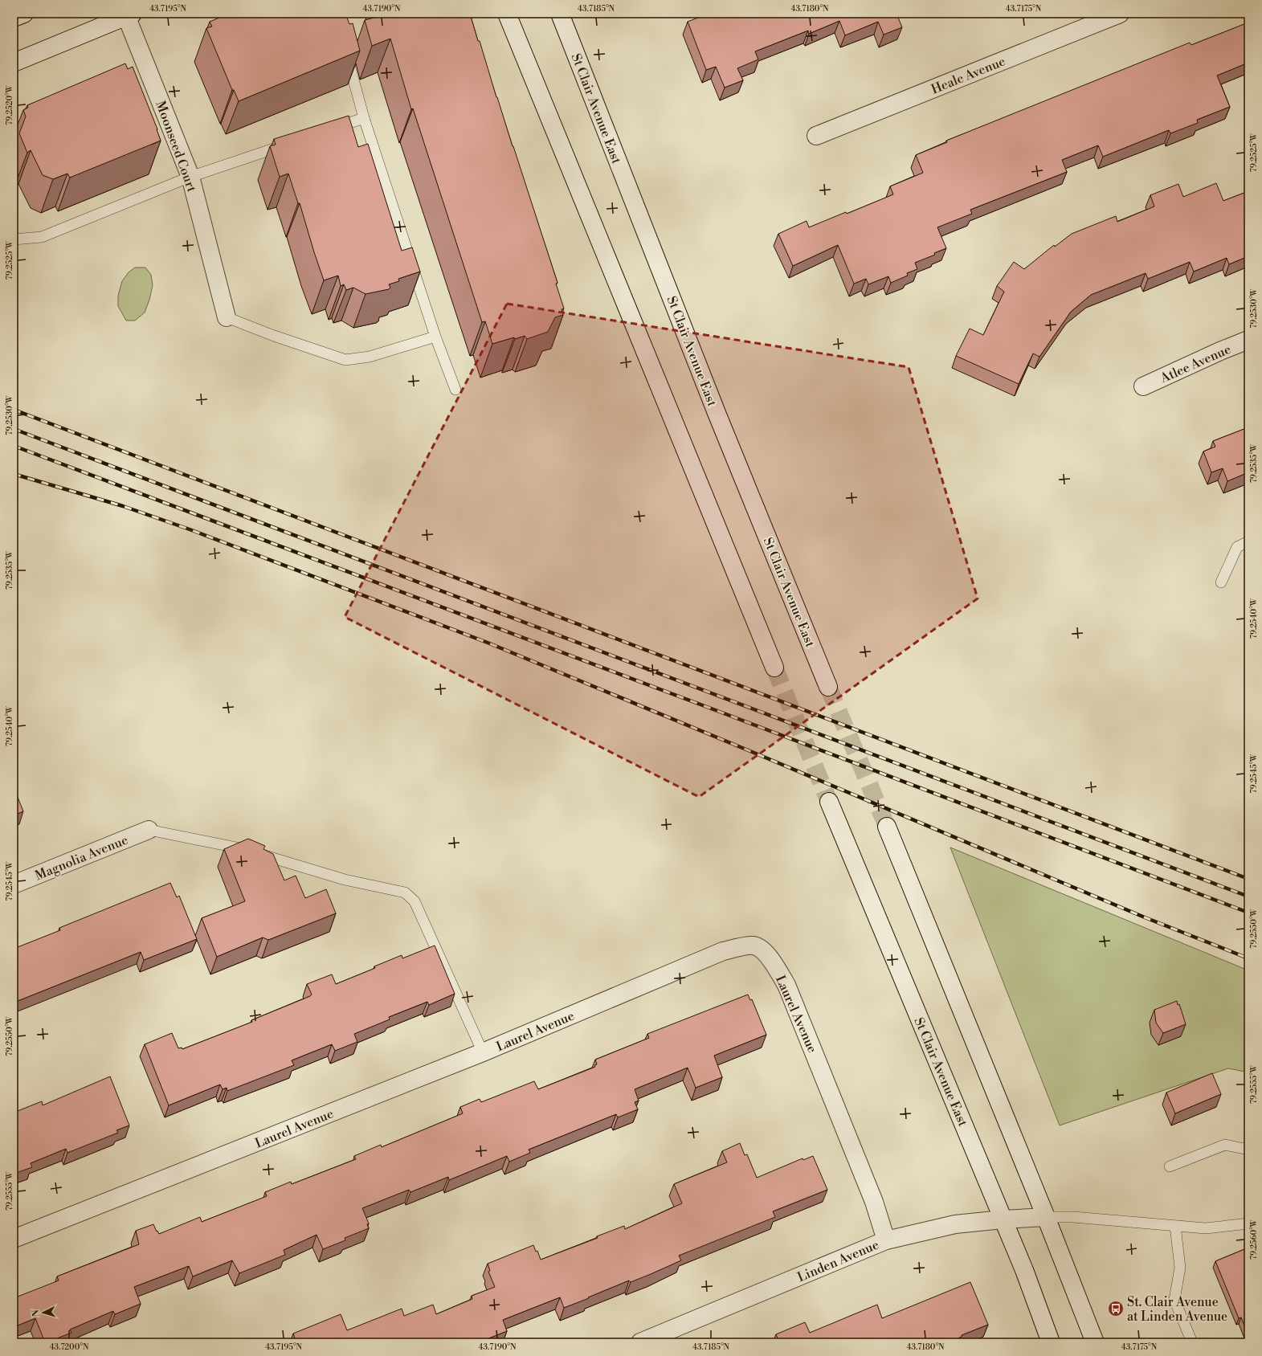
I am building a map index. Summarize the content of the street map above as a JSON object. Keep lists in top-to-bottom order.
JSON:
{
  "streets": {
    "main road": [
      "Heale Avenue",
      "St Clair Avenue East",
      "Moonseed Court",
      "Atlee Avenue",
      "Magnolia Avenue",
      "Laurel Avenue",
      "Linden Avenue"
    ]
  },
  "crossings": [
    ["St Clair Avenue East", "Linden Avenue"],
    ["Laurel Avenue", "Linden Avenue"]
  ],
  "places": {
    "bus stop": ["St. Clair Avenue at Linden Avenue"]
  },
  "north": "left",
  "coordinates": [
    "43.7195°N",
    "43.7190°N",
    "43.7185°N",
    "43.7180°N",
    "43.7175°N",
    "79.2520°W",
    "79.2525°W",
    "79.2530°W",
    "79.2535°W",
    "79.2540°W",
    "79.2545°W",
    "79.2550°W",
    "79.2555°W",
    "79.2560°W",
    "43.7200°N"
  ]
}
